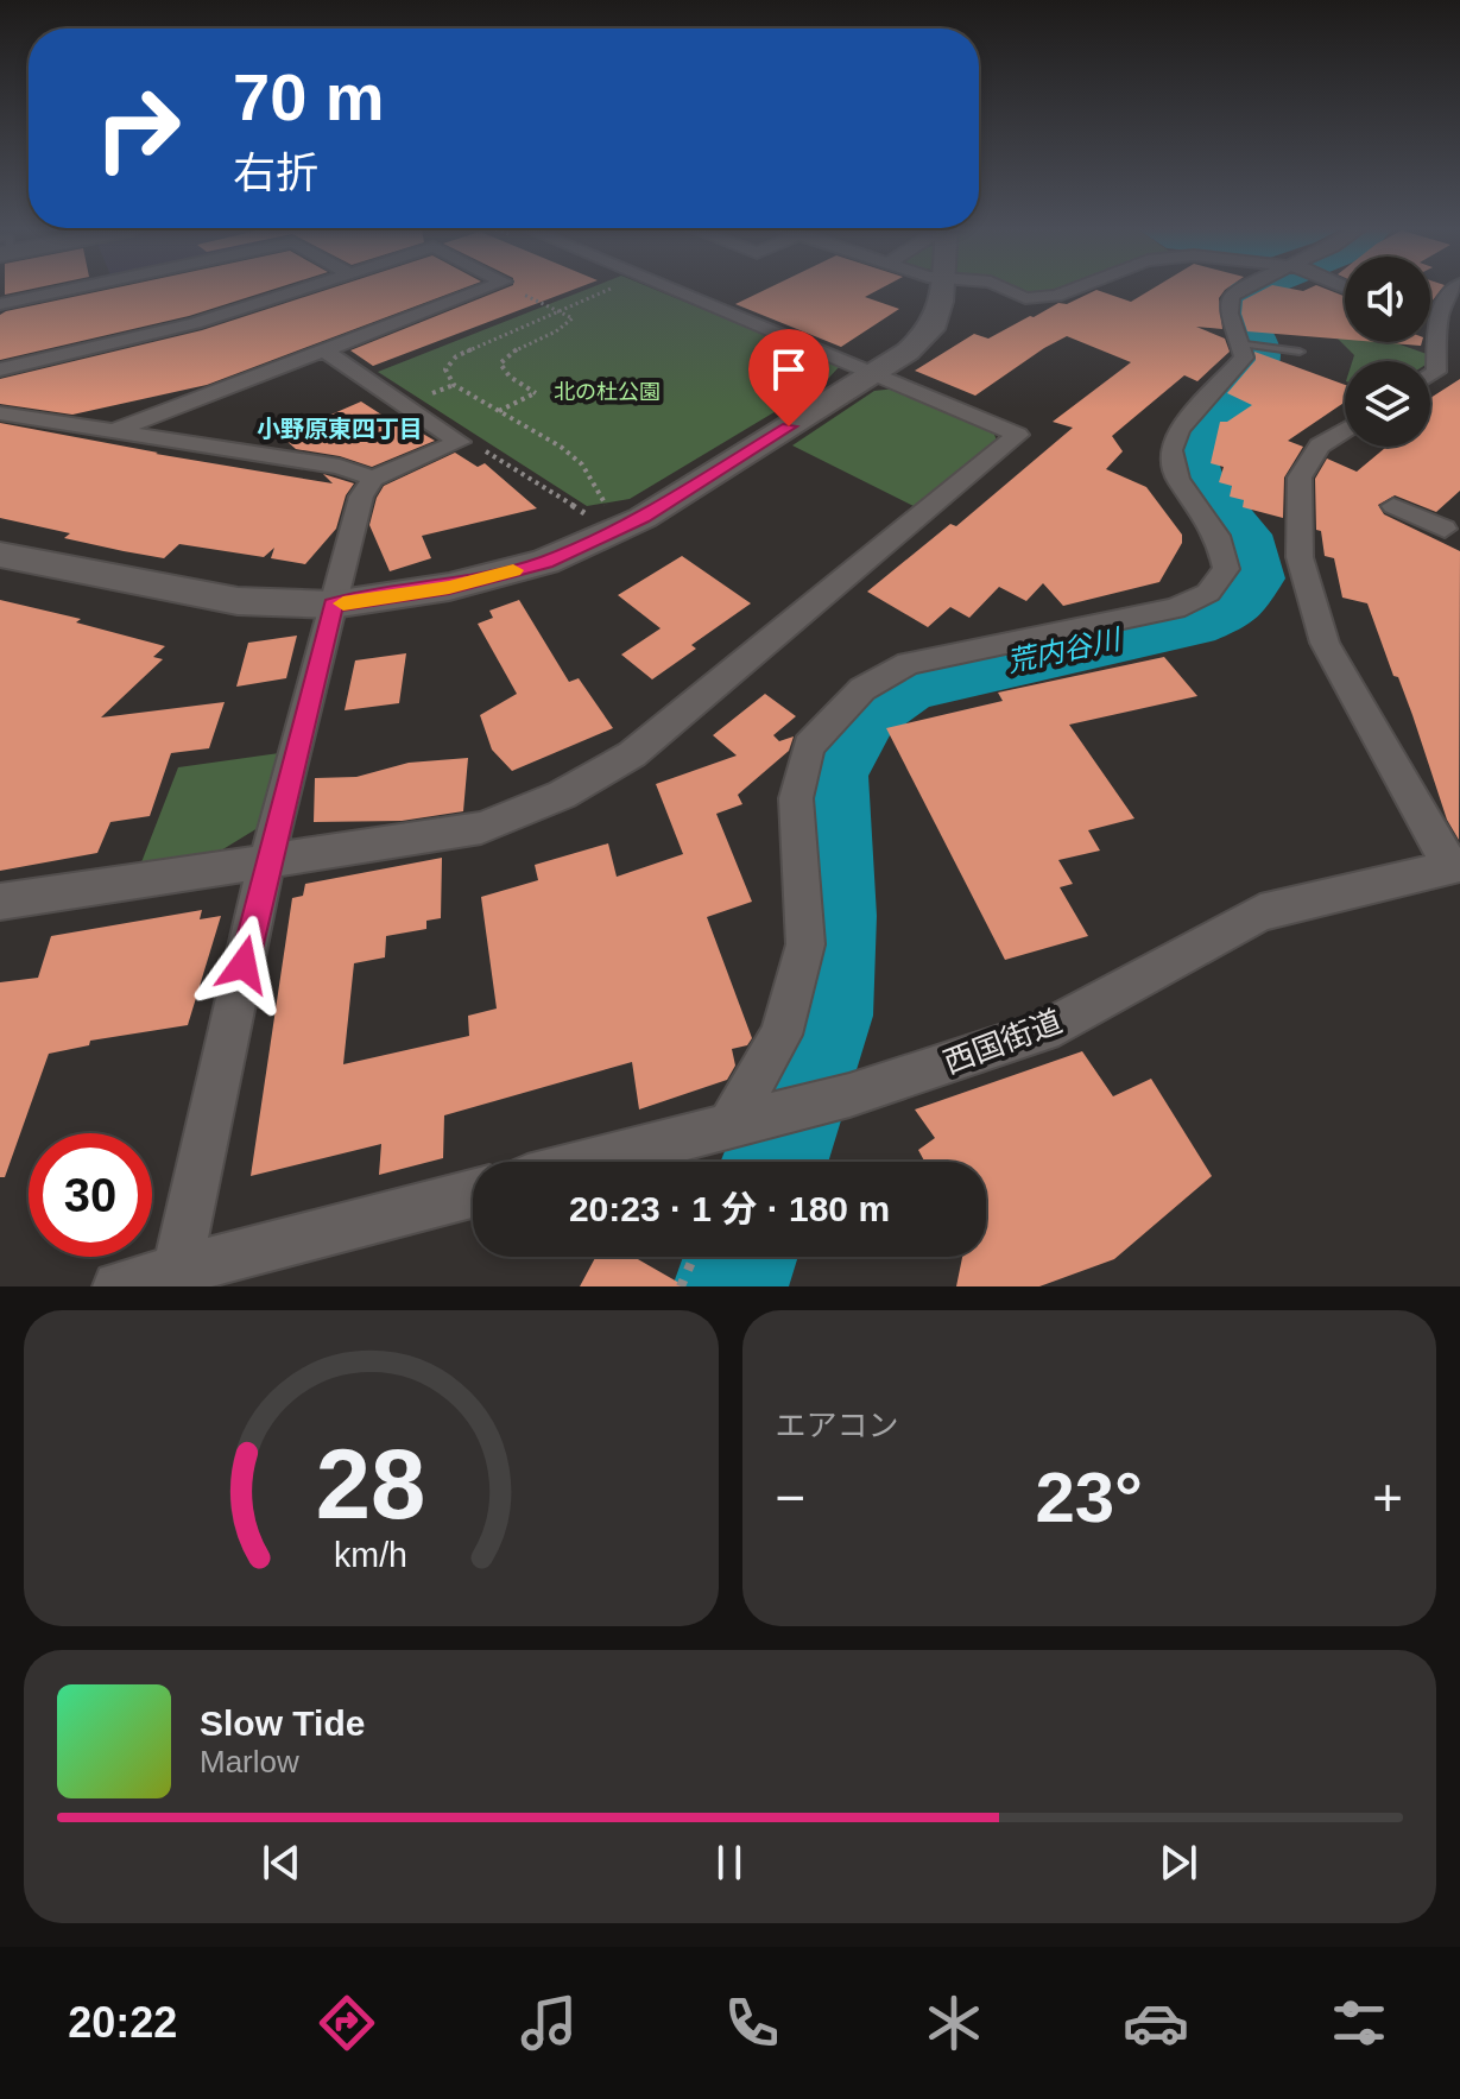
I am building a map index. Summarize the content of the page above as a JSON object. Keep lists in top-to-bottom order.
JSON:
{
  "streets": {
    "street": ["西国街道"]
  },
  "districts": ["小野原東四丁目"],
  "water": ["荒内谷川"],
  "parks": ["北の杜公園"],
  "page": {
    "turn": ["70 m", "右折"],
    "limit": "30",
    "trip": "20:23 · 1 分 · 180 m",
    "tile": "エアコン",
    "heat": ["−", "23°", "+"],
    "song": ["Slow Tide", "Marlow"],
    "tabs": "20:22",
    "gauge": ["28", "km/h"]
  }
}
